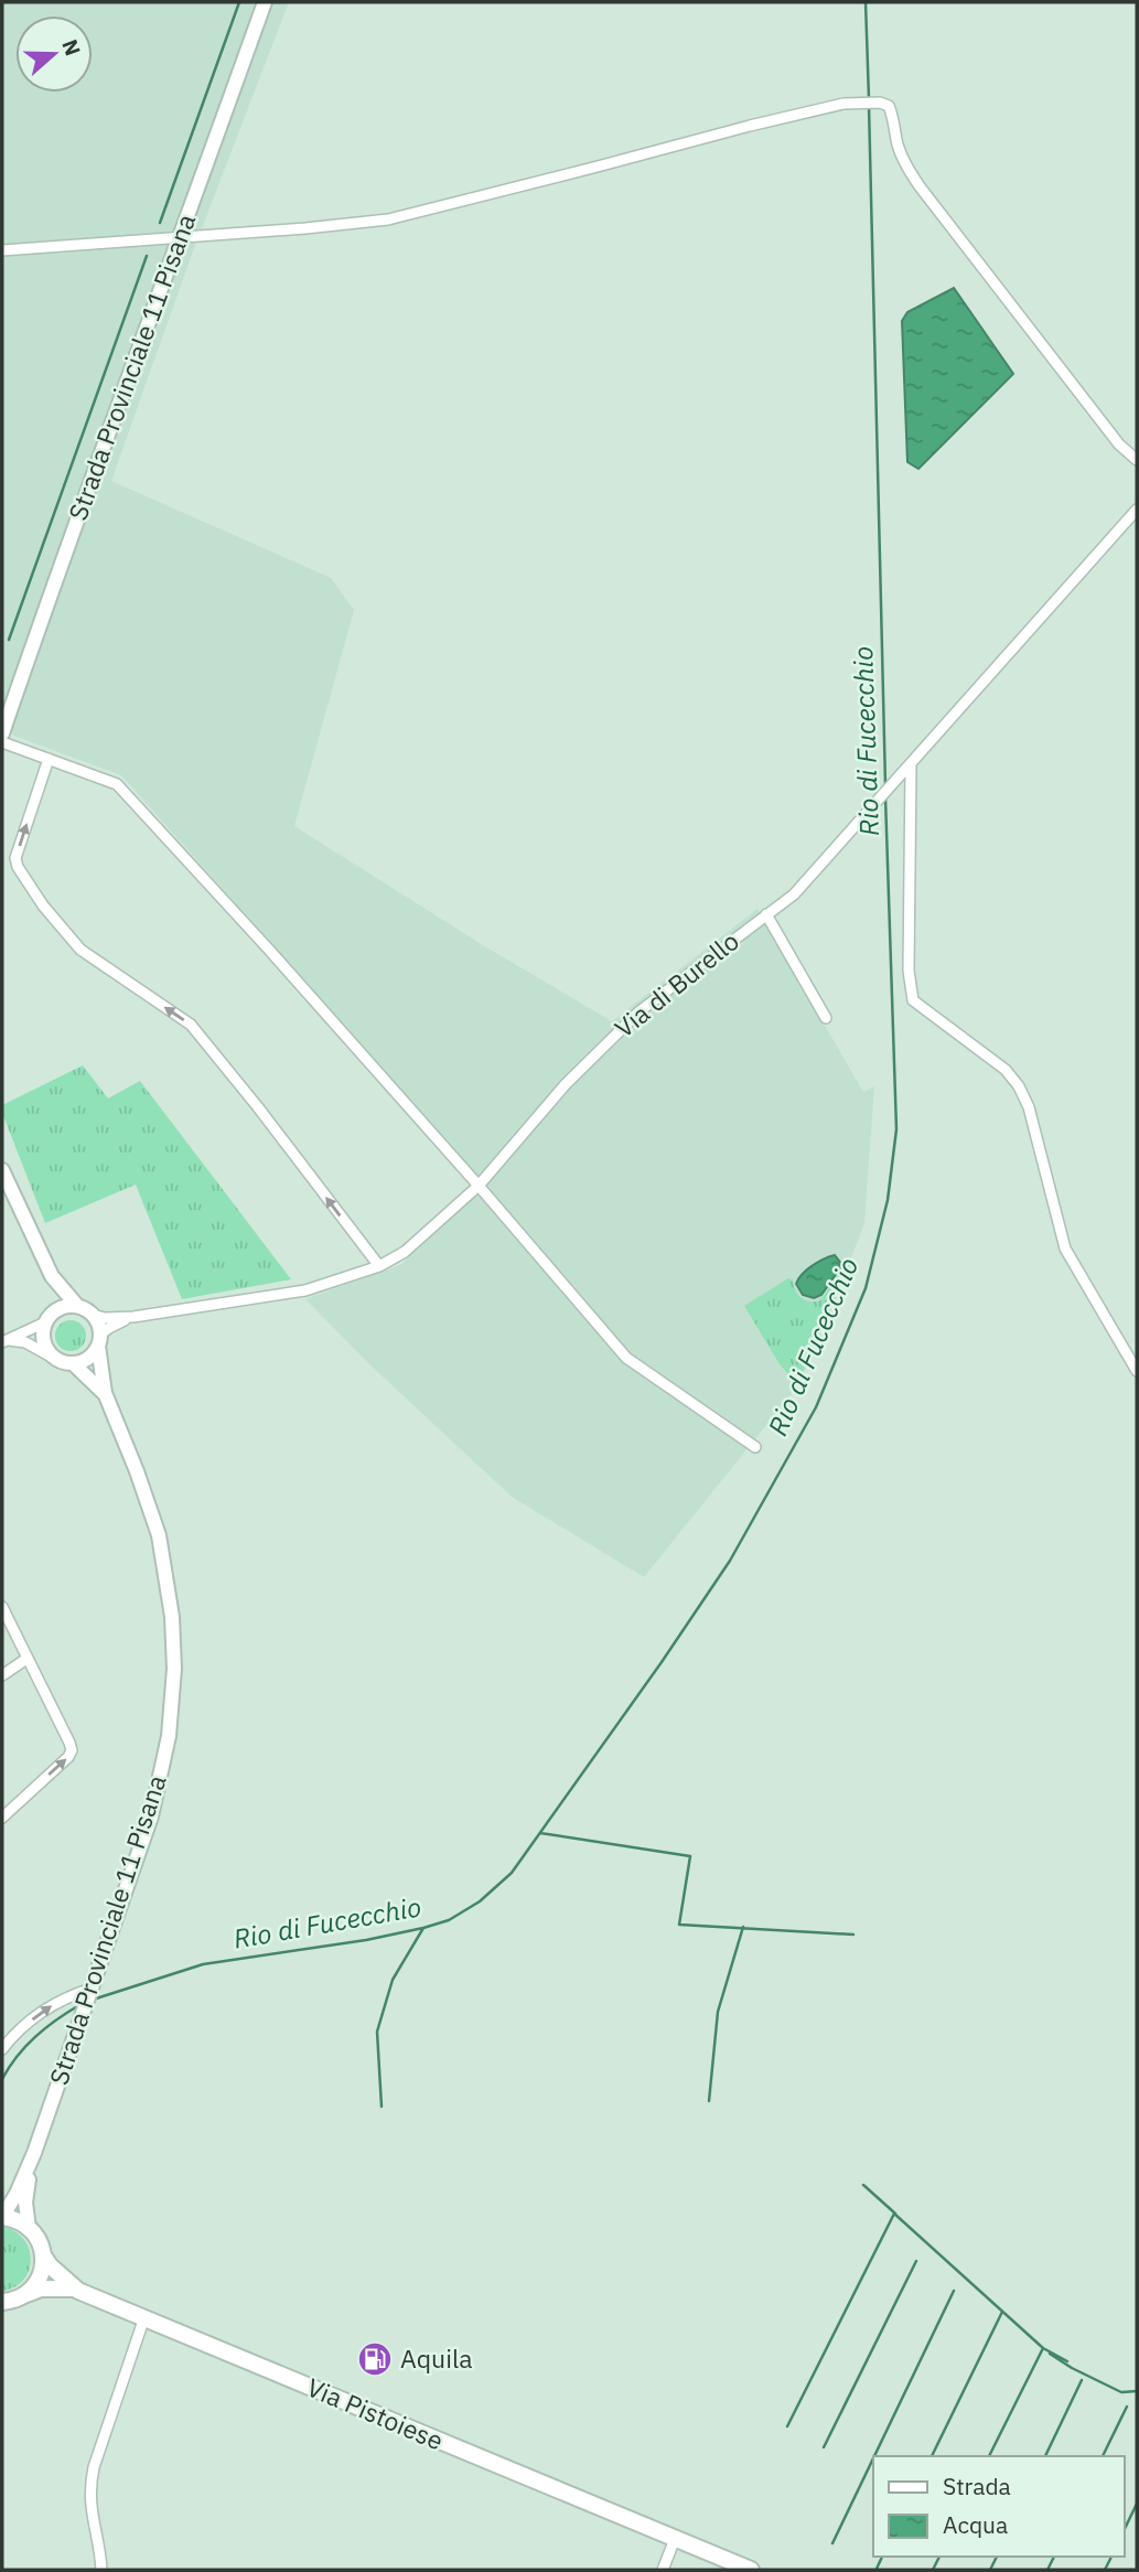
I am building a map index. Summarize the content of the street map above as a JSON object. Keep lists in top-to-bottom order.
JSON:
{
  "streets": {
    "main road": ["Strada Provinciale 11 Pisana", "Via Pistoiese"],
    "street": ["Via di Burello"]
  },
  "crossings": [
    ["Strada Provinciale 11 Pisana", "Via di Burello"],
    ["Strada Provinciale 11 Pisana", "Via Pistoiese"]
  ],
  "water": ["Rio di Fucecchio"],
  "places": {
    "fuel station": ["Aquila"]
  },
  "legend": ["Strada", "Acqua"],
  "north": "right"
}
